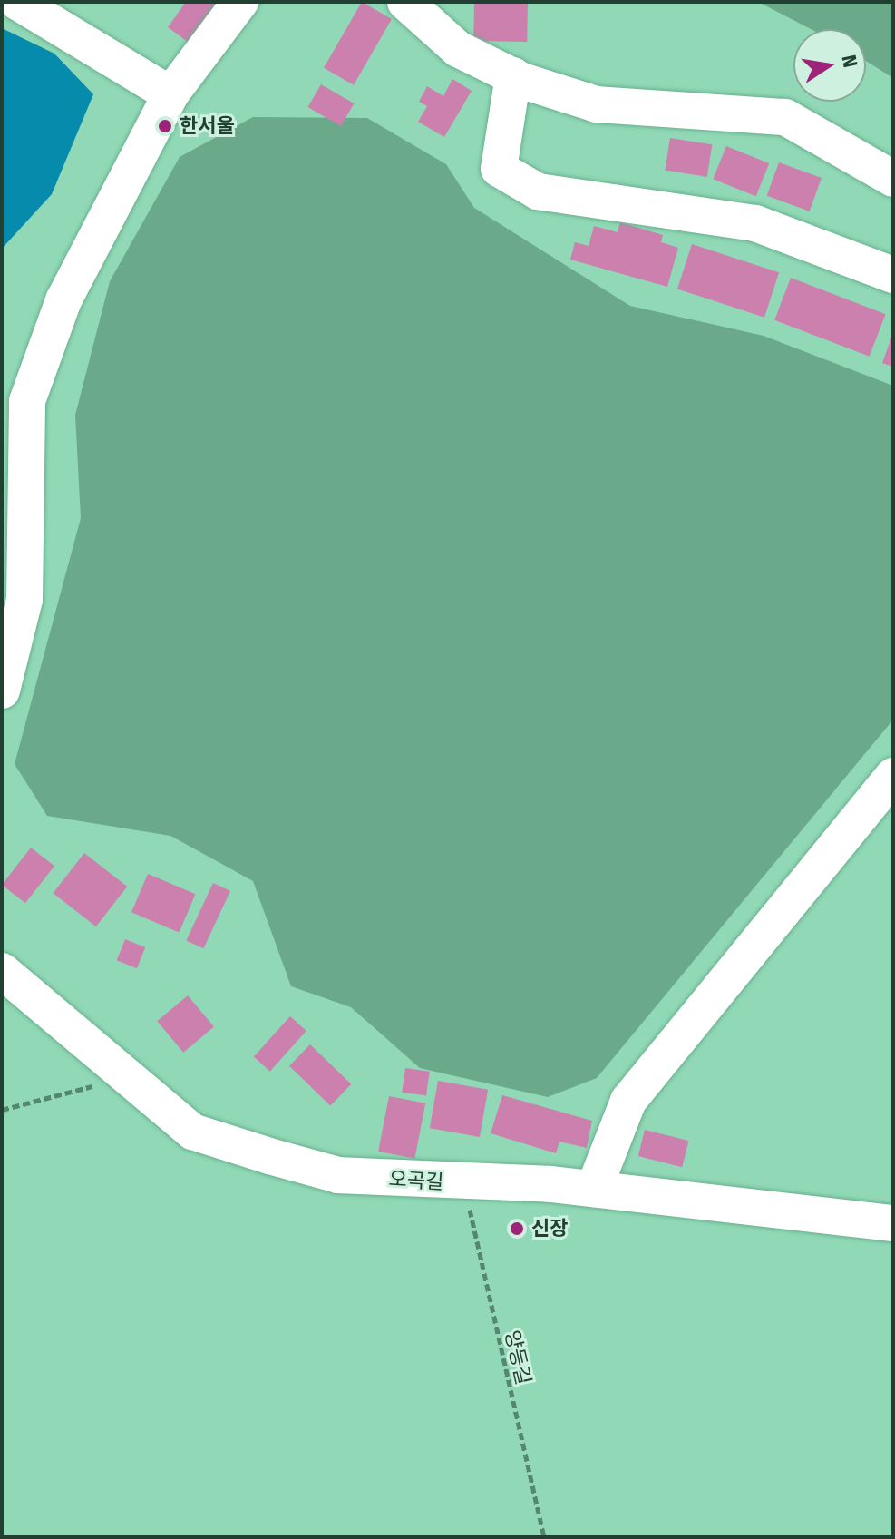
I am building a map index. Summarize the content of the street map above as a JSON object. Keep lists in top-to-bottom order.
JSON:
{
  "streets": {
    "street": ["오곡길"],
    "path": ["양등길"]
  },
  "crossings": [
    ["오곡길", "양등길"]
  ],
  "places": ["한서울", "신장"],
  "north": "right"
}
